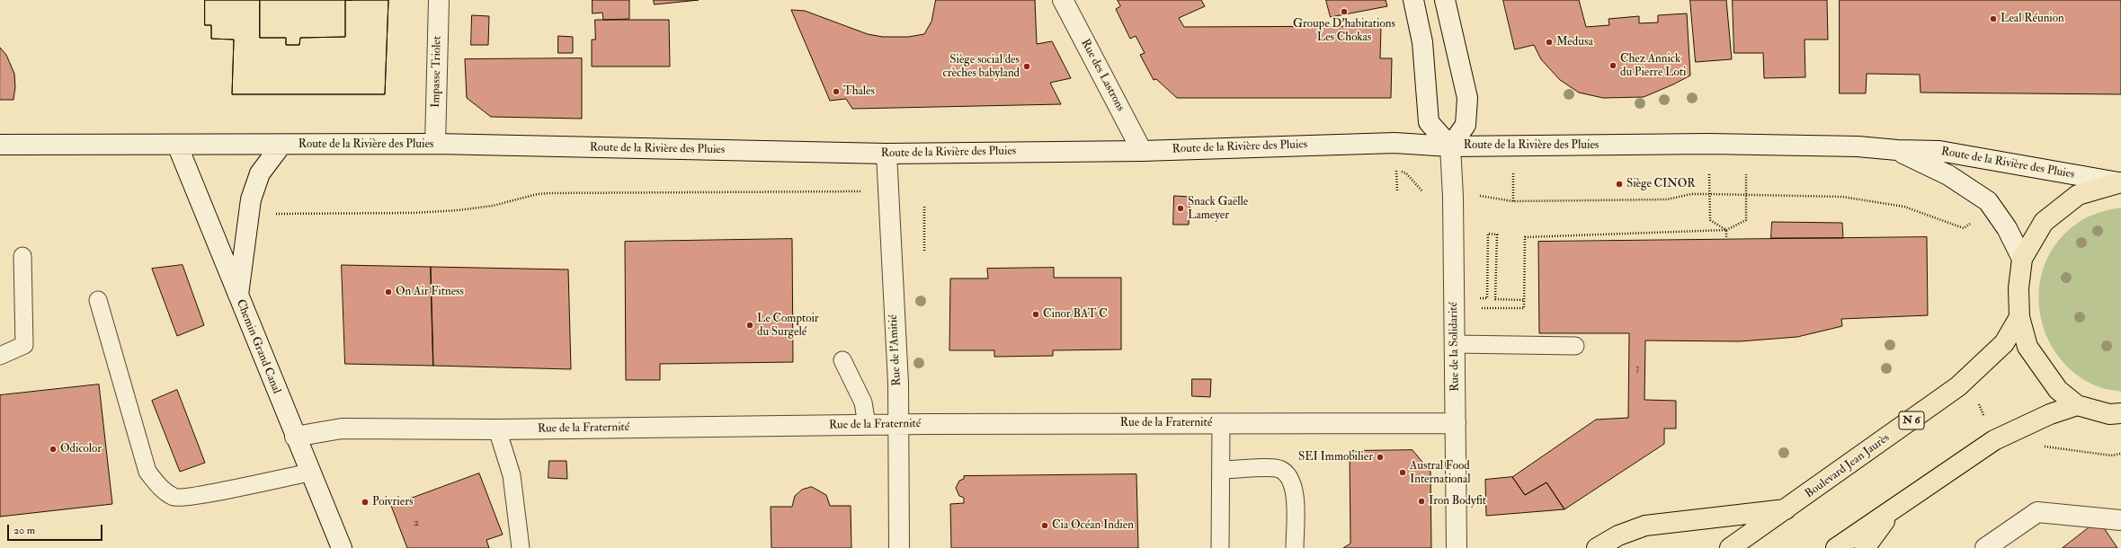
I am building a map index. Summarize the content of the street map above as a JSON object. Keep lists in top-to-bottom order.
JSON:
{
  "streets": {
    "main road": ["N 6", "Boulevard Jean Jaurès"],
    "street": [
      "Impasse Triolet",
      "Rue des Lastrons",
      "Route de la Rivière des Pluies",
      "Chemin Grand Canal",
      "Rue de la Solidarité",
      "Rue de l'Amitié",
      "Rue de la Fraternité"
    ]
  },
  "crossings": [
    ["Impasse Triolet", "Route de la Rivière des Pluies"],
    ["Rue des Lastrons", "Route de la Rivière des Pluies"],
    ["Route de la Rivière des Pluies", "Chemin Grand Canal"],
    ["Route de la Rivière des Pluies", "Rue de la Solidarité"],
    ["Route de la Rivière des Pluies", "Rue de l'Amitié"],
    ["Chemin Grand Canal", "Rue de la Fraternité"],
    ["Rue de la Solidarité", "Rue de la Fraternité"],
    ["Rue de l'Amitié", "Rue de la Fraternité"]
  ],
  "places": [
    "Groupe D'habitations Les Chokas",
    "Leal Réunion",
    "Medusa",
    "Chez Annick du Pierre Loti",
    "Siège social des crèches babyland",
    "Thales",
    "Siège CINOR",
    "Snack Gaëlle Lameyer",
    "On Air Fitness",
    "Cinor BAT C",
    "Le Comptoir du Surgelé",
    "Odicolor",
    "SEI Immobilier",
    "Austral Food International",
    "Iron Bodyfit",
    "Poivriers",
    "Cia Océan Indien"
  ],
  "house_numbers": ["3", "2"],
  "scale_bar": "20 m"
}
